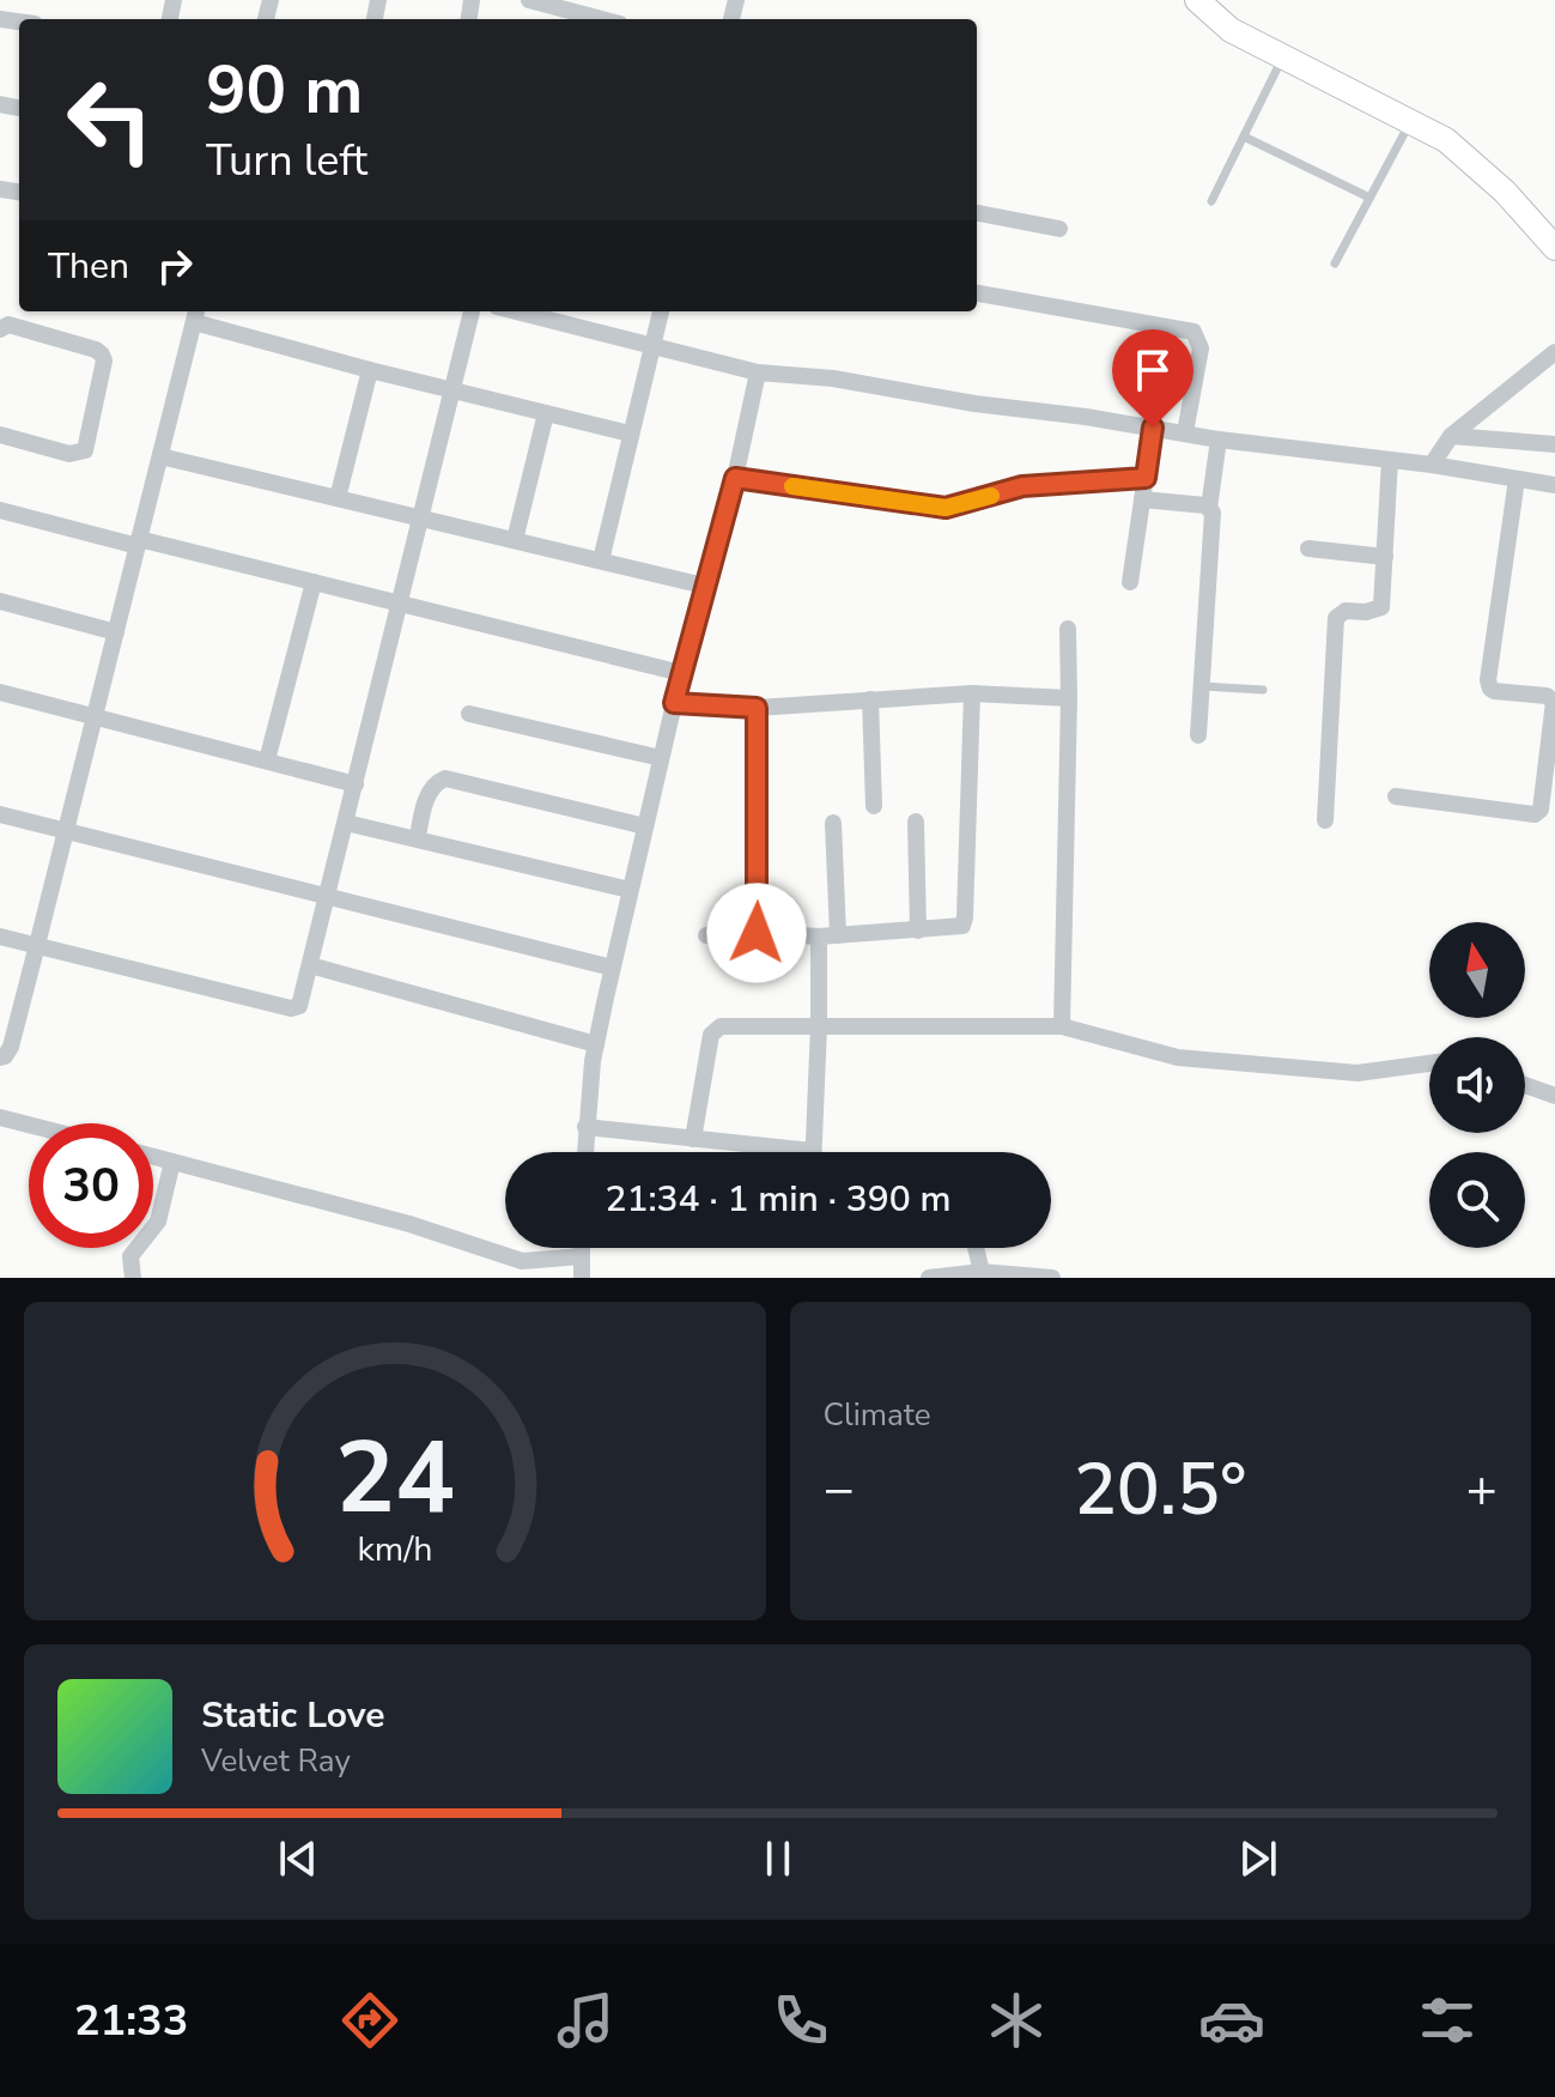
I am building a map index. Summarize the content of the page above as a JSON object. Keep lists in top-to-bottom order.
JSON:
{
  "north": "top",
  "page": {
    "turn": ["90 m", "Turn left"],
    "then": "Then",
    "limit": "30",
    "trip": "21:34 · 1 min · 390 m",
    "tile": "Climate",
    "heat": ["−", "20.5°", "+"],
    "song": ["Static Love", "Velvet Ray"],
    "tabs": "21:33",
    "gauge": ["24", "km/h"]
  }
}
